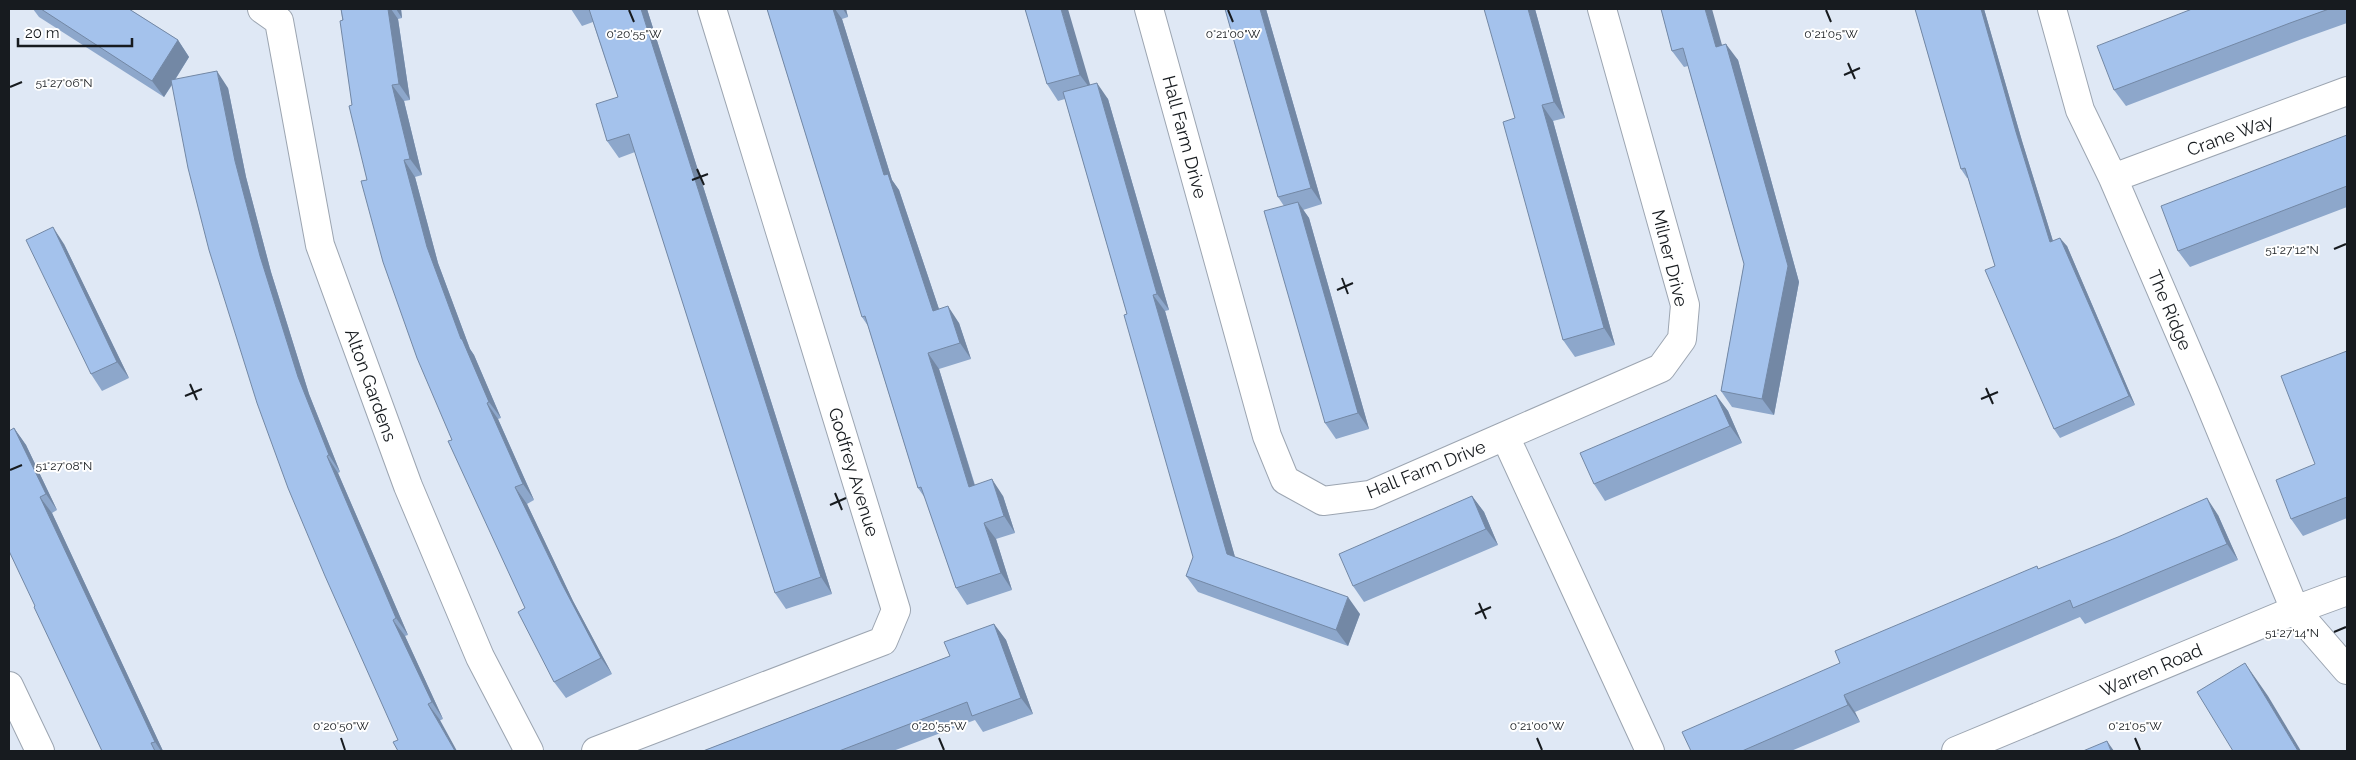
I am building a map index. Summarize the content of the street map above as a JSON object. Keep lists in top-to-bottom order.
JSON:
{
  "streets": {
    "street": [
      "Crane Way",
      "Hall Farm Drive",
      "Milner Drive",
      "The Ridge",
      "Alton Gardens",
      "Godfrey Avenue",
      "Warren Road"
    ]
  },
  "crossings": [
    ["Crane Way", "The Ridge"],
    ["Hall Farm Drive", "Milner Drive"],
    ["The Ridge", "Warren Road"]
  ],
  "scale_bar": "20 m",
  "coordinates": [
    "0°21'00\"W",
    "0°21'05\"W",
    "0°20'55\"W",
    "51°27'06\"N",
    "51°27'12\"N",
    "51°27'08\"N",
    "51°27'14\"N",
    "0°20'50\"W"
  ]
}
